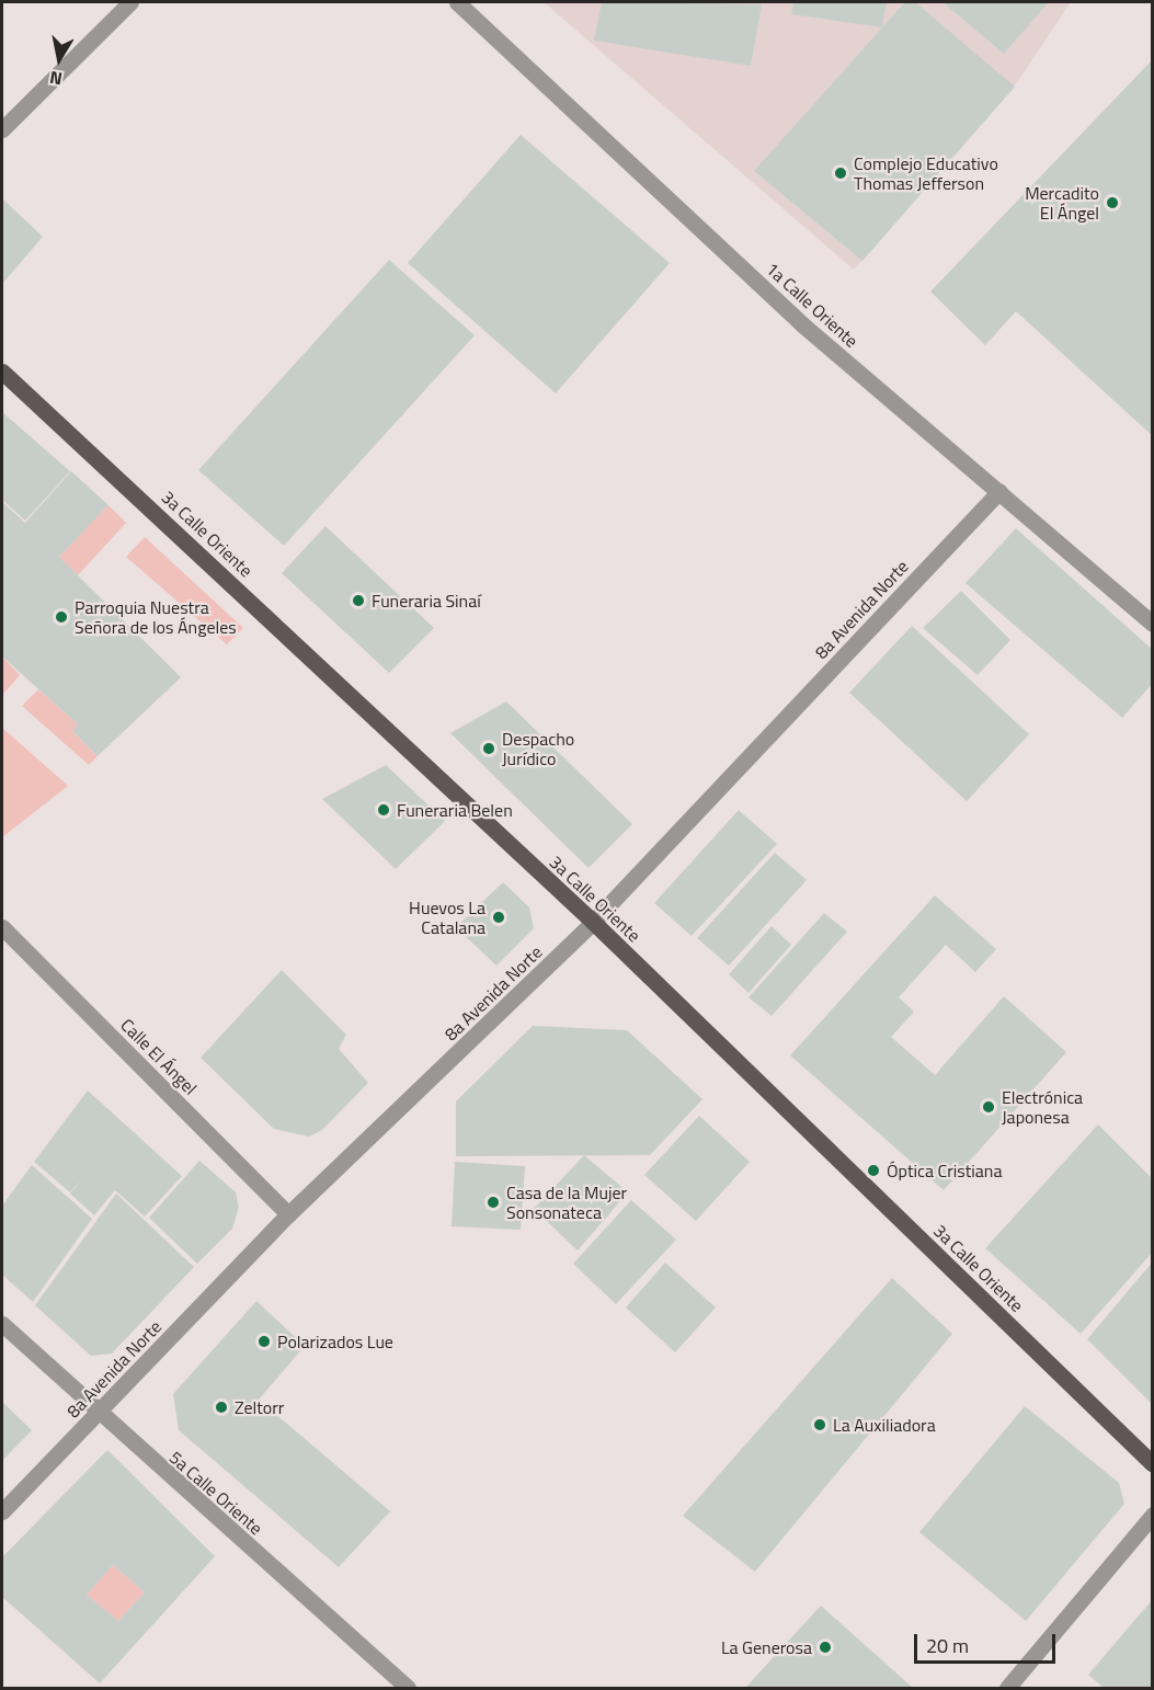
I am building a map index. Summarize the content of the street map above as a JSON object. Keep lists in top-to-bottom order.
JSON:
{
  "streets": {
    "main road": ["3a Calle Oriente"],
    "street": [
      "1a Calle Oriente",
      "8a Avenida Norte",
      "Calle El Ángel",
      "5a Calle Oriente"
    ]
  },
  "crossings": [
    ["1a Calle Oriente", "8a Avenida Norte"],
    ["3a Calle Oriente", "8a Avenida Norte"],
    ["8a Avenida Norte", "Calle El Ángel"],
    ["8a Avenida Norte", "5a Calle Oriente"]
  ],
  "places": [
    "Complejo Educativo Thomas Jefferson",
    "Mercadito El Ángel",
    "Funeraria Sinaí",
    "Parroquia Nuestra Señora de los Ángeles",
    "Despacho Jurídico",
    "Funeraria Belen",
    "Huevos La Catalana",
    "Electrónica Japonesa",
    "Óptica Cristiana",
    "Casa de la Mujer Sonsonateca",
    "Polarizados Lue",
    "Zeltorr",
    "La Auxiliadora",
    "La Generosa"
  ],
  "scale_bar": "20 m",
  "north": "bottom"
}
